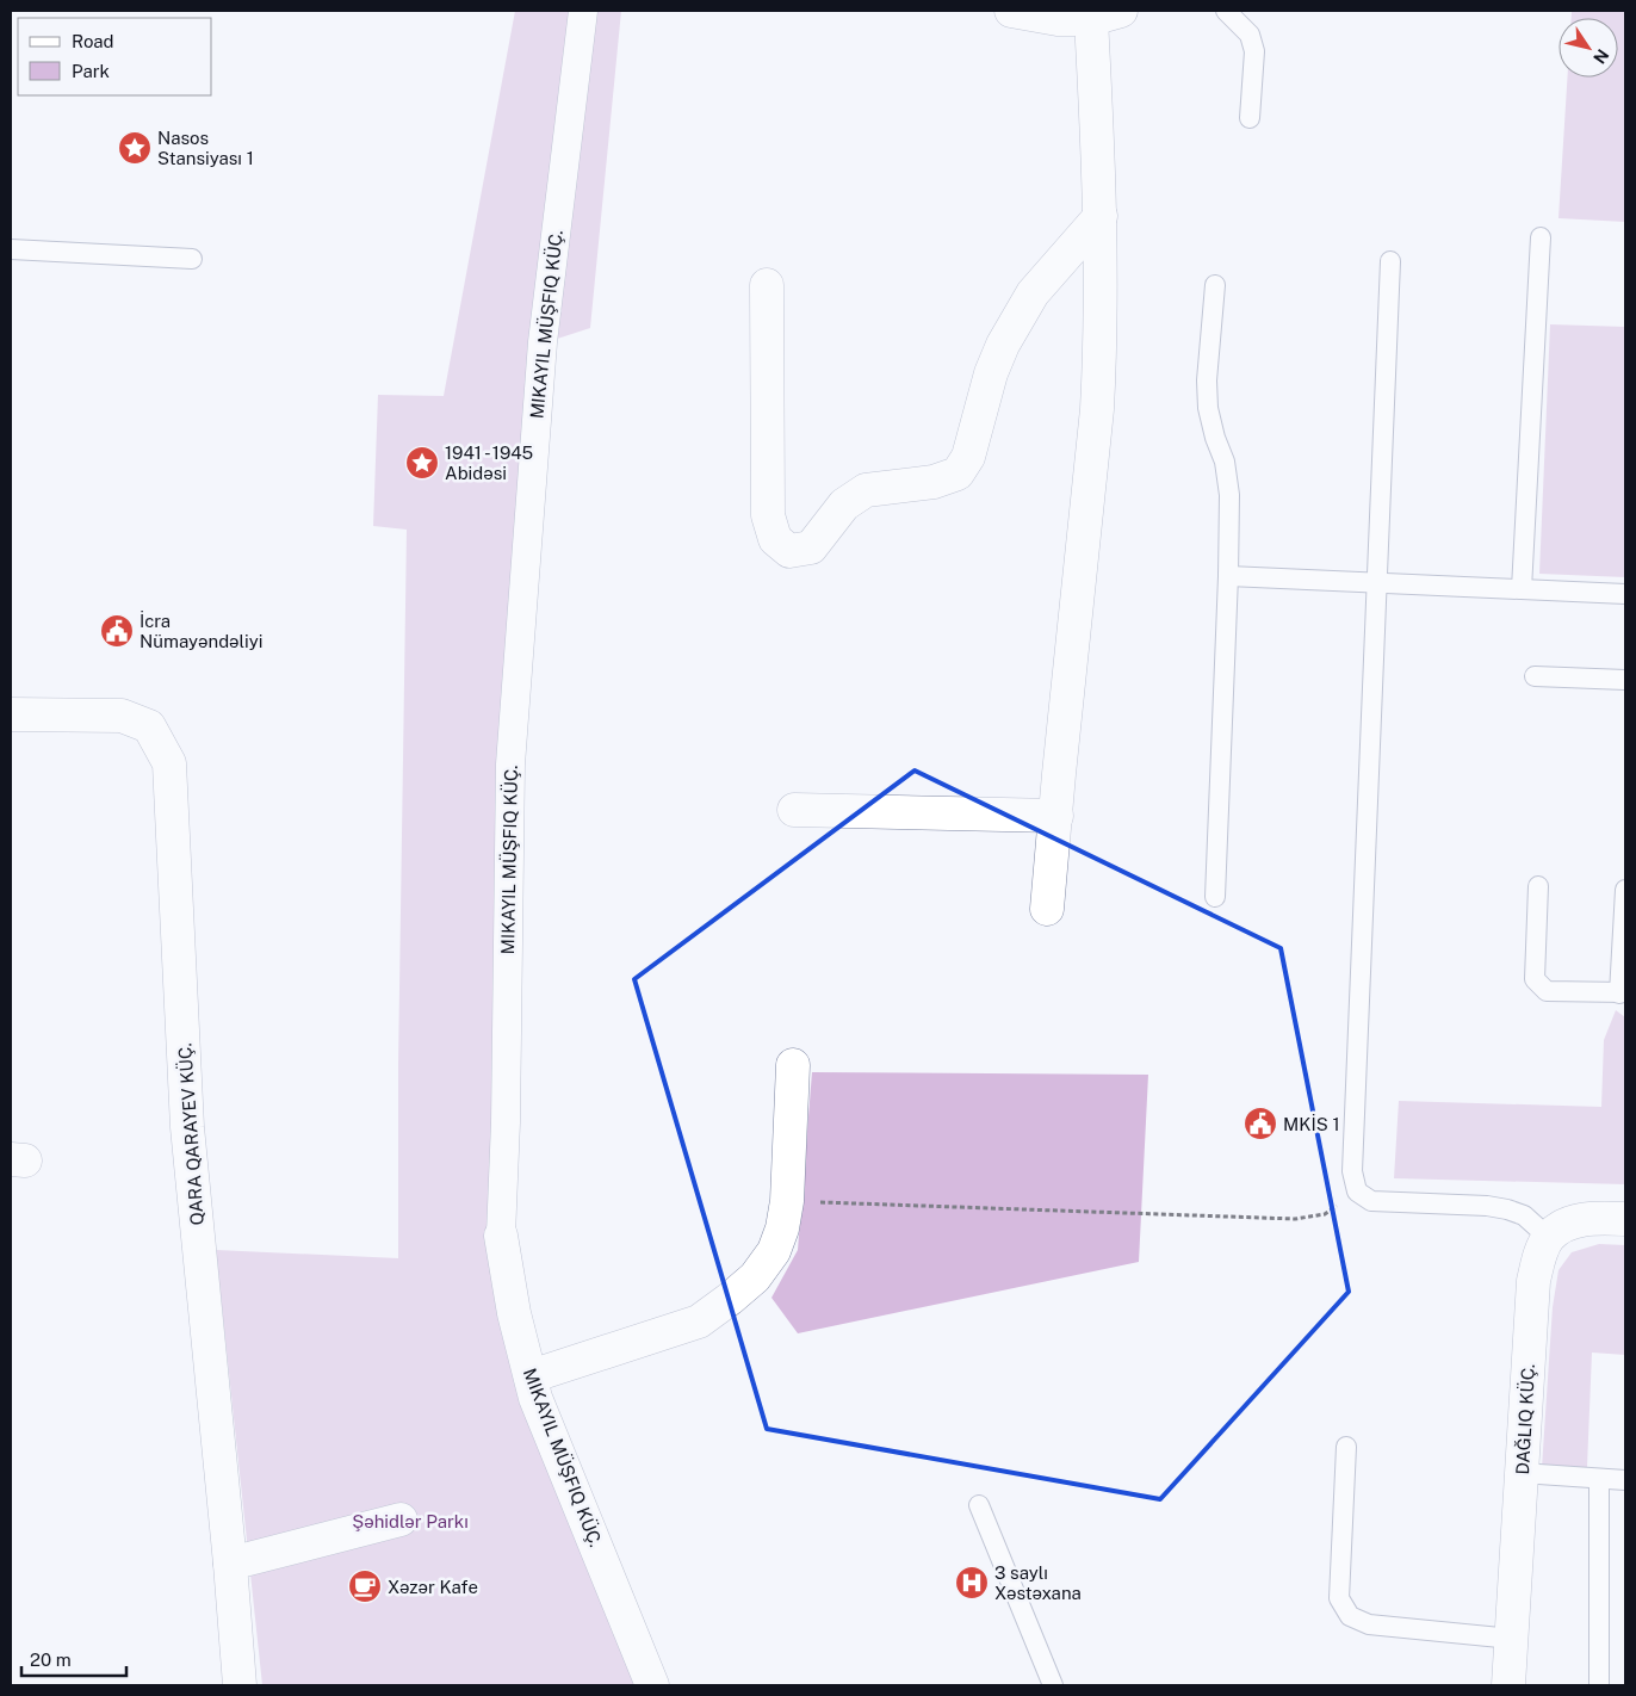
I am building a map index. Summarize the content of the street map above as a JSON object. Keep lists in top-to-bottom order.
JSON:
{
  "streets": {
    "street": ["QARA QARAYEV KÜÇ."]
  },
  "parks": ["Şəhidlər Parkı"],
  "places": {
    "place": ["Nasos Stansiyası 1", "1941 - 1945 Abidəsi"],
    "public building": ["İcra Nümayəndəliyi", "MKİS 1"],
    "hospital": ["3 saylı Xəstəxana"],
    "cafe": ["Xəzər Kafe"]
  },
  "legend": ["Road", "Park"],
  "scale_bar": "20 m",
  "north": "bottom right"
}
